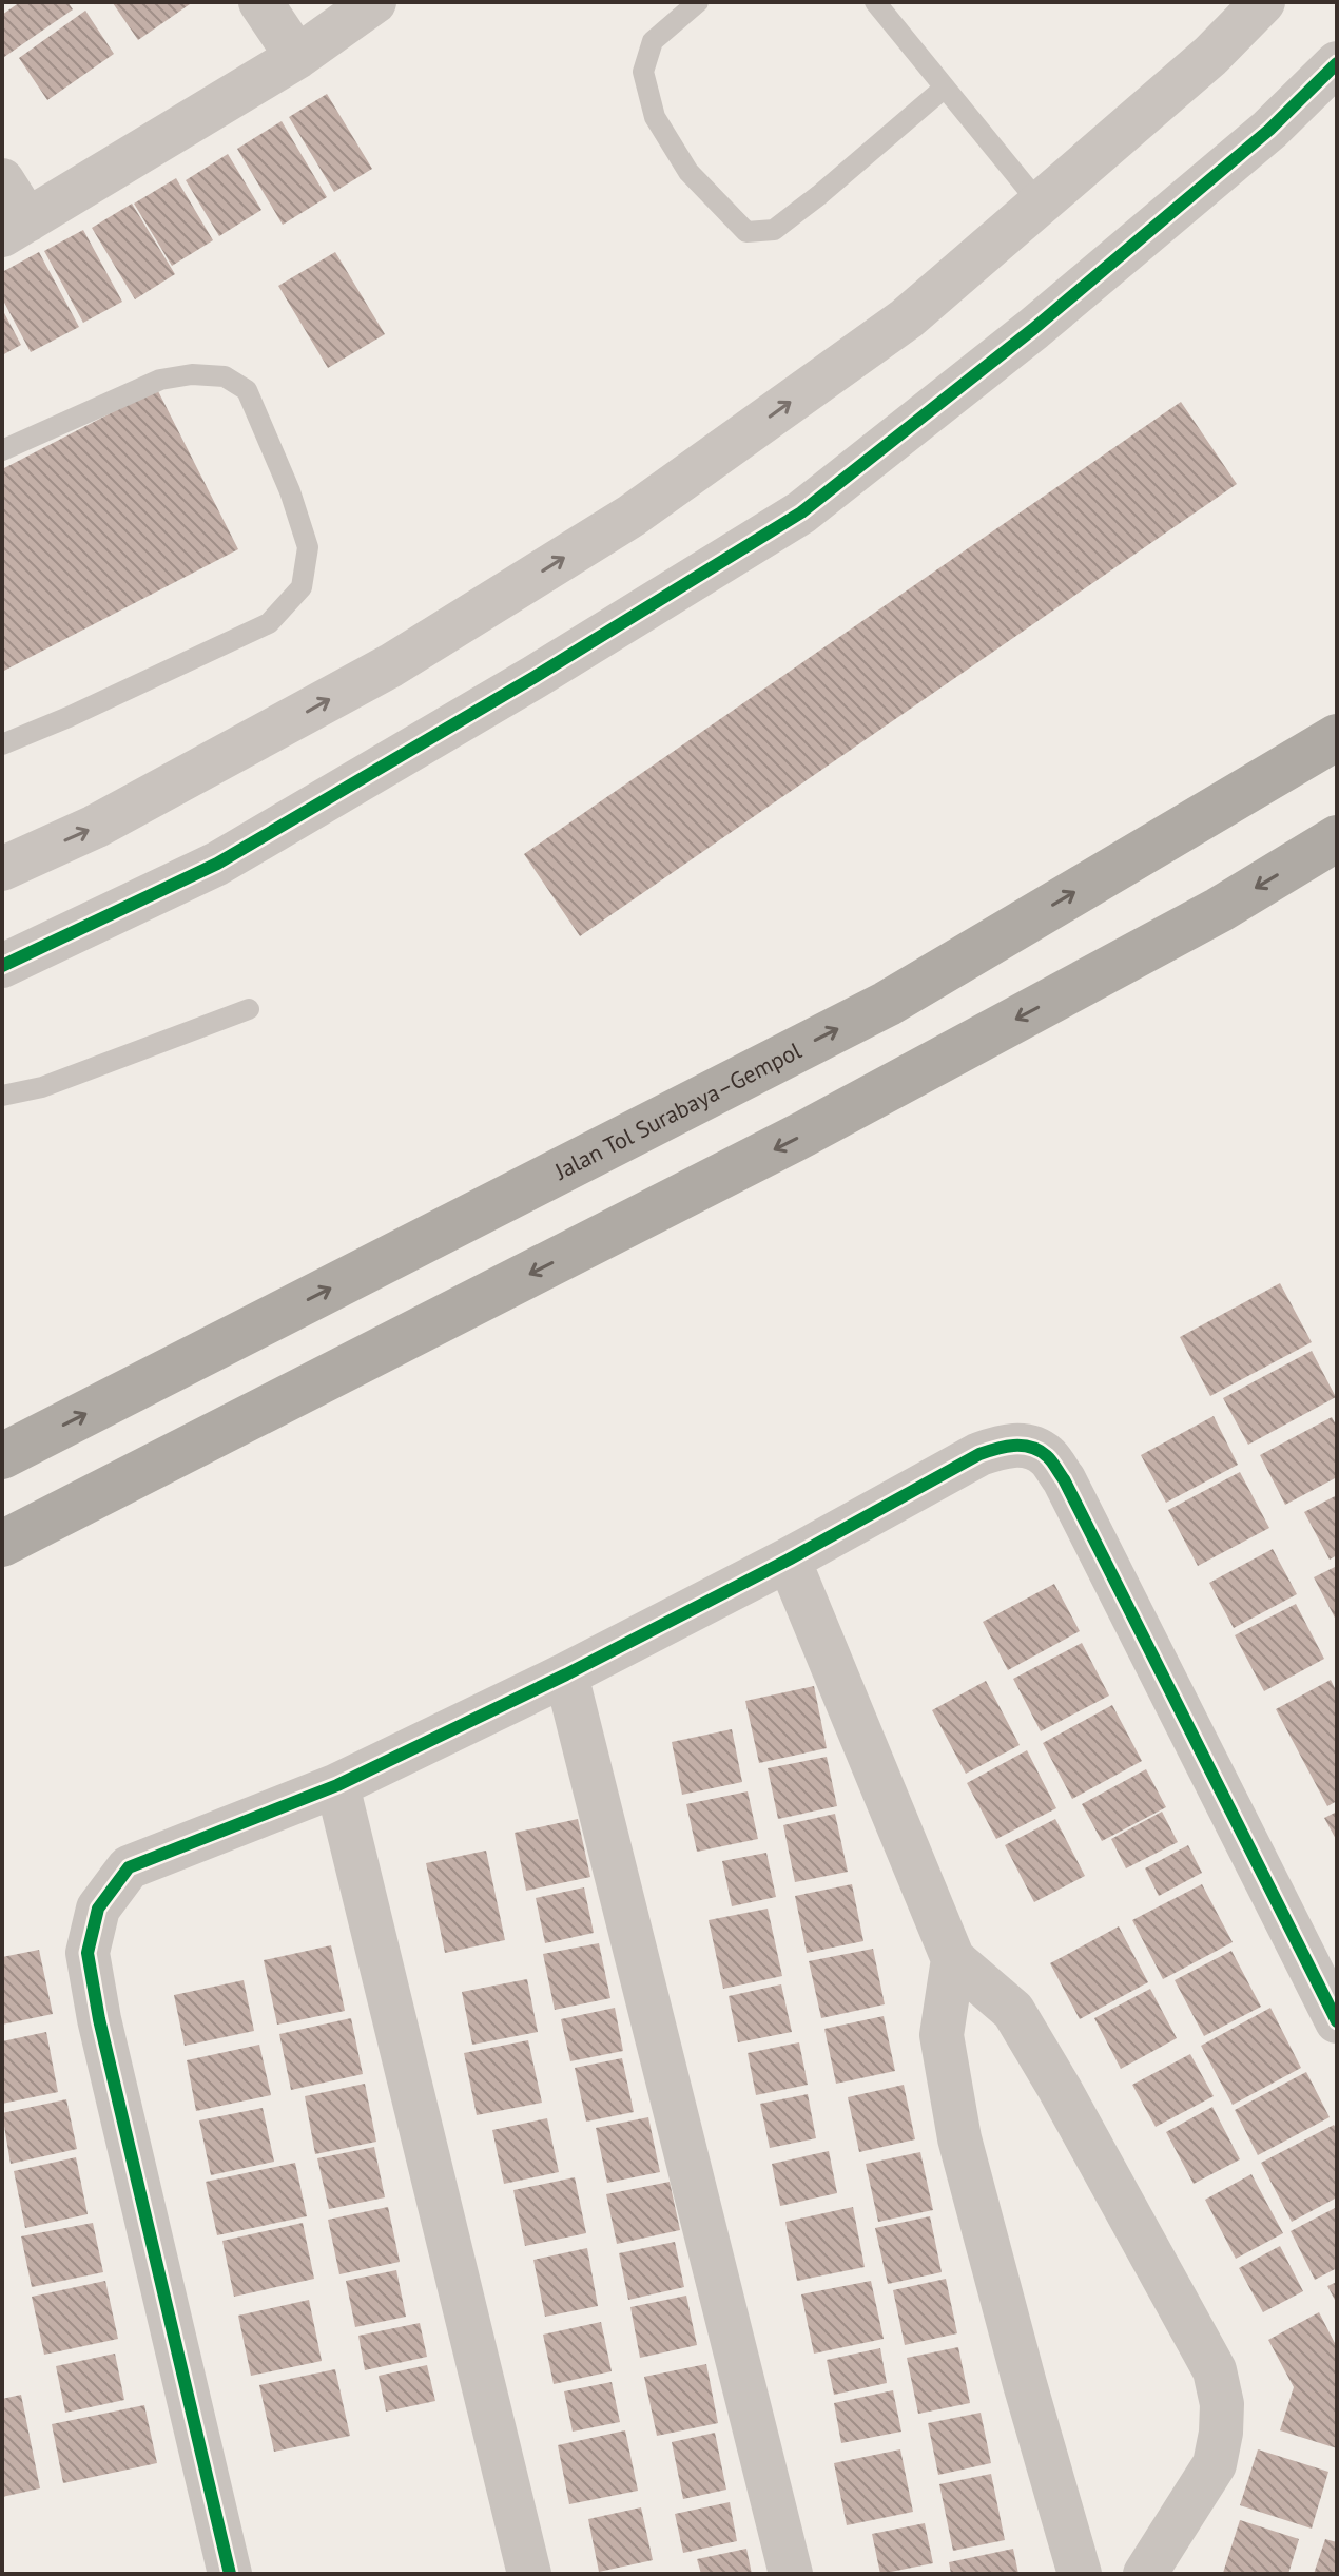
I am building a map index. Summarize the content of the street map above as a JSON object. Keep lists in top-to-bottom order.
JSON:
{
  "streets": {
    "highway": ["Jalan Tol Surabaya–Gempol"]
  }
}
